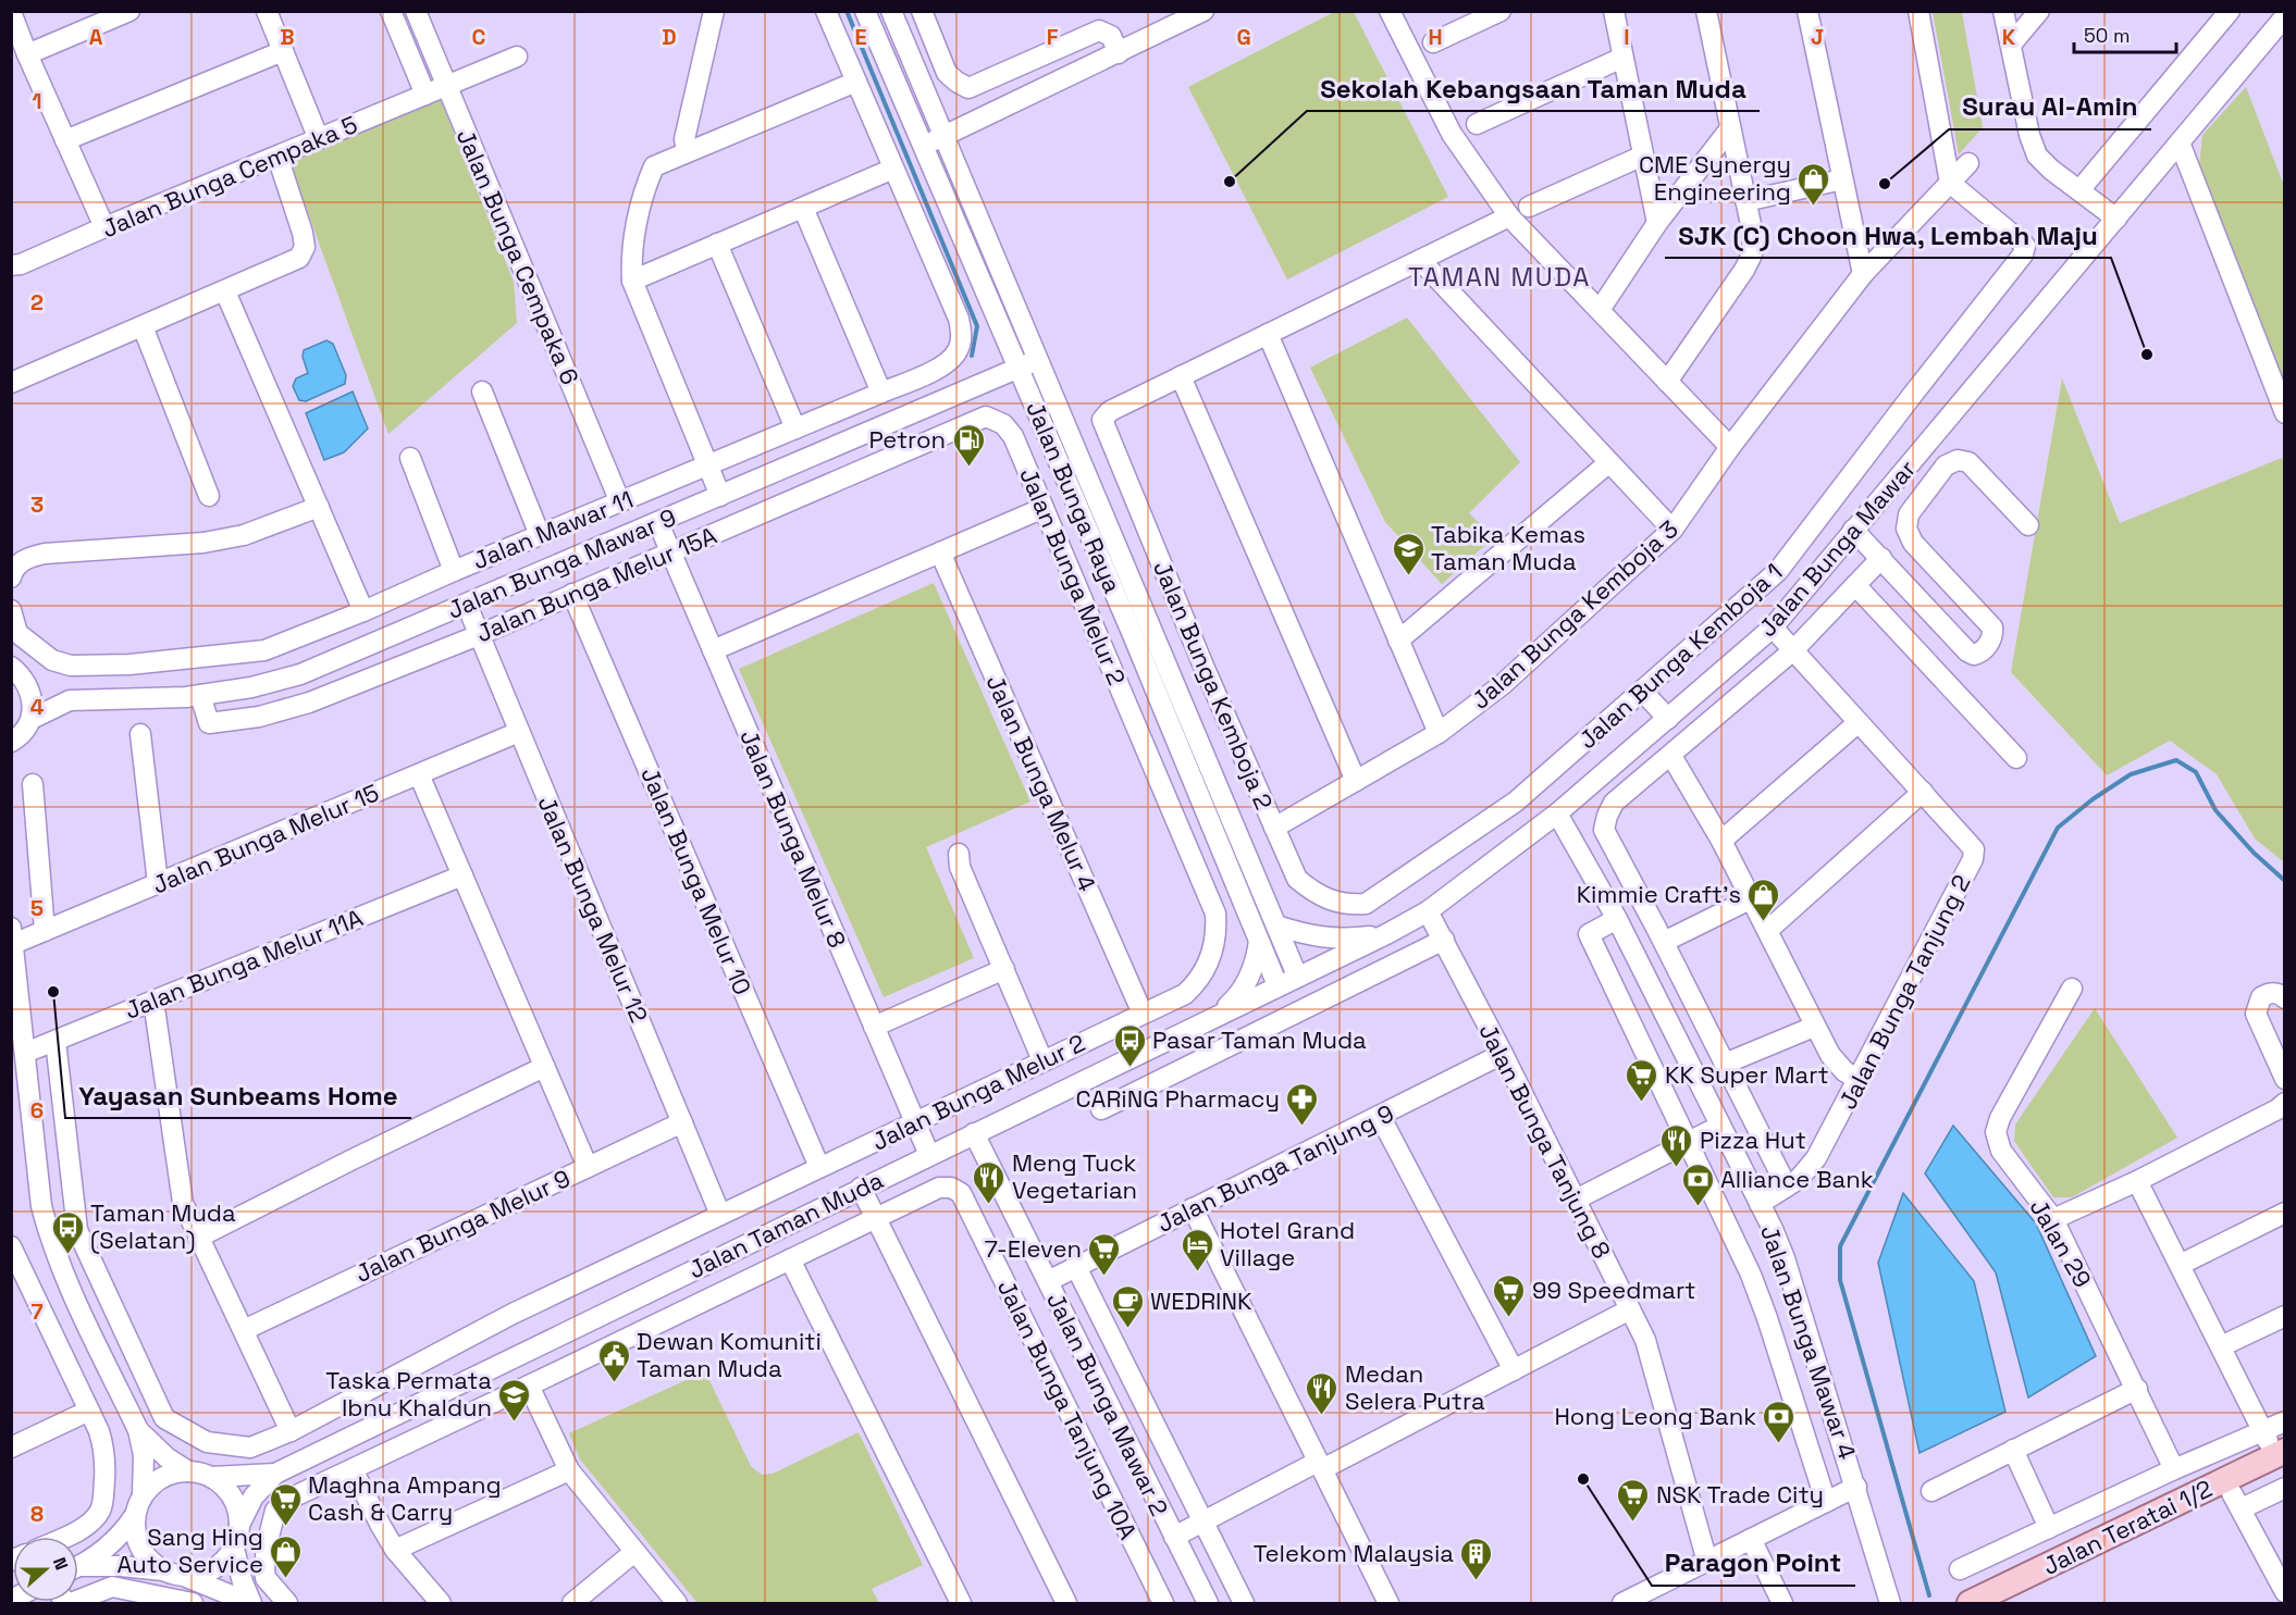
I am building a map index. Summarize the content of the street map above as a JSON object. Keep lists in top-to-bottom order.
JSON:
{
  "streets": {
    "main road": ["Jalan Teratai 1/2"],
    "street": [
      "Jalan Bunga Cempaka 5",
      "Jalan Bunga Cempaka 6",
      "Jalan Bunga Raya",
      "Jalan Mawar 11",
      "Jalan Bunga Mawar",
      "Jalan Bunga Mawar 9",
      "Jalan Bunga Melur 2",
      "Jalan Bunga Melur 15A",
      "Jalan Bunga Kemboja 3",
      "Jalan Bunga Kemboja 1",
      "Jalan Bunga Kemboja 2",
      "Jalan Bunga Melur 4",
      "Jalan Bunga Melur 15",
      "Jalan Bunga Melur 8",
      "Jalan Bunga Melur 10",
      "Jalan Bunga Melur 12",
      "Jalan Bunga Melur 11A",
      "Jalan Bunga Tanjung 2",
      "Jalan Bunga Tanjung 8",
      "Jalan Bunga Tanjung 9",
      "Jalan Taman Muda",
      "Jalan Bunga Melur 9",
      "Jalan 29",
      "Jalan Bunga Mawar 4",
      "Jalan Bunga Mawar 2",
      "Jalan Bunga Tanjung 10A"
    ]
  },
  "crossings": [
    ["Jalan Bunga Cempaka 5", "Jalan Bunga Cempaka 6"],
    ["Jalan Bunga Cempaka 6", "Jalan Mawar 11"],
    ["Jalan Bunga Raya", "Jalan Bunga Mawar"],
    ["Jalan Bunga Raya", "Jalan Bunga Mawar 9"],
    ["Jalan Bunga Raya", "Jalan Taman Muda"],
    ["Jalan Bunga Mawar", "Jalan Bunga Tanjung 2"],
    ["Jalan Bunga Mawar", "Jalan Bunga Tanjung 8"],
    ["Jalan Bunga Mawar", "Jalan Taman Muda"],
    ["Jalan Bunga Mawar", "Jalan Bunga Mawar 4"],
    ["Jalan Bunga Mawar 9", "Jalan Bunga Melur 15A"],
    ["Jalan Bunga Mawar 9", "Jalan Bunga Melur 8"],
    ["Jalan Bunga Mawar 9", "Jalan Bunga Melur 12"],
    ["Jalan Bunga Melur 2", "Jalan Bunga Melur 15A"],
    ["Jalan Bunga Melur 2", "Jalan Bunga Melur 4"],
    ["Jalan Bunga Melur 2", "Jalan Bunga Melur 8"],
    ["Jalan Bunga Melur 2", "Jalan Bunga Melur 10"],
    ["Jalan Bunga Melur 2", "Jalan Bunga Melur 12"],
    ["Jalan Bunga Melur 2", "Jalan Bunga Melur 11A"],
    ["Jalan Bunga Melur 15A", "Jalan Bunga Melur 8"],
    ["Jalan Bunga Melur 15A", "Jalan Bunga Melur 10"],
    ["Jalan Bunga Melur 15A", "Jalan Bunga Melur 12"],
    ["Jalan Bunga Kemboja 3", "Jalan Bunga Kemboja 1"],
    ["Jalan Bunga Kemboja 3", "Jalan Bunga Kemboja 2"],
    ["Jalan Bunga Kemboja 1", "Jalan Bunga Kemboja 2"],
    ["Jalan Bunga Melur 15", "Jalan Bunga Melur 12"],
    ["Jalan Bunga Melur 8", "Jalan Taman Muda"],
    ["Jalan Bunga Melur 12", "Jalan Bunga Melur 9"],
    ["Jalan Bunga Tanjung 2", "Jalan Bunga Mawar 4"],
    ["Jalan Bunga Tanjung 8", "Jalan Bunga Tanjung 9"],
    ["Jalan Bunga Tanjung 9", "Jalan Bunga Mawar 2"],
    ["Jalan Taman Muda", "Jalan Bunga Mawar 2"]
  ],
  "districts": ["TAMAN MUDA"],
  "places": {
    "other": [
      "Sekolah Kebangsaan Taman Muda",
      "Surau Al-Amin",
      "SJK (C) Choon Hwa, Lembah Maju",
      "Yayasan Sunbeams Home",
      "Paragon Point"
    ],
    "shop": ["CME Synergy Engineering", "Kimmie Craft's", "Sang Hing Auto Service"],
    "fuel station": ["Petron"],
    "school or university": ["Tabika Kemas Taman Muda", "Taska Permata Ibnu Khaldun"],
    "bus stop": ["Pasar Taman Muda", "Taman Muda (Selatan)"],
    "supermarket": [
      "KK Super Mart",
      "7-Eleven",
      "99 Speedmart",
      "NSK Trade City",
      "Maghna Ampang Cash & Carry"
    ],
    "pharmacy": ["CARiNG Pharmacy"],
    "restaurant": ["Pizza Hut", "Meng Tuck Vegetarian", "Medan Selera Putra"],
    "bank": ["Alliance Bank", "Hong Leong Bank"],
    "hotel": ["Hotel Grand Village"],
    "cafe": ["WEDRINK"],
    "public building": ["Dewan Komuniti Taman Muda"],
    "building": ["Telekom Malaysia"]
  },
  "scale_bar": "50 m",
  "north": "right",
  "grid": {
    "columns": [
      "A",
      "B",
      "C",
      "D",
      "E",
      "F",
      "G",
      "H",
      "I",
      "J",
      "K"
    ],
    "rows": [
      "1",
      "2",
      "3",
      "4",
      "5",
      "6",
      "7",
      "8"
    ]
  }
}
